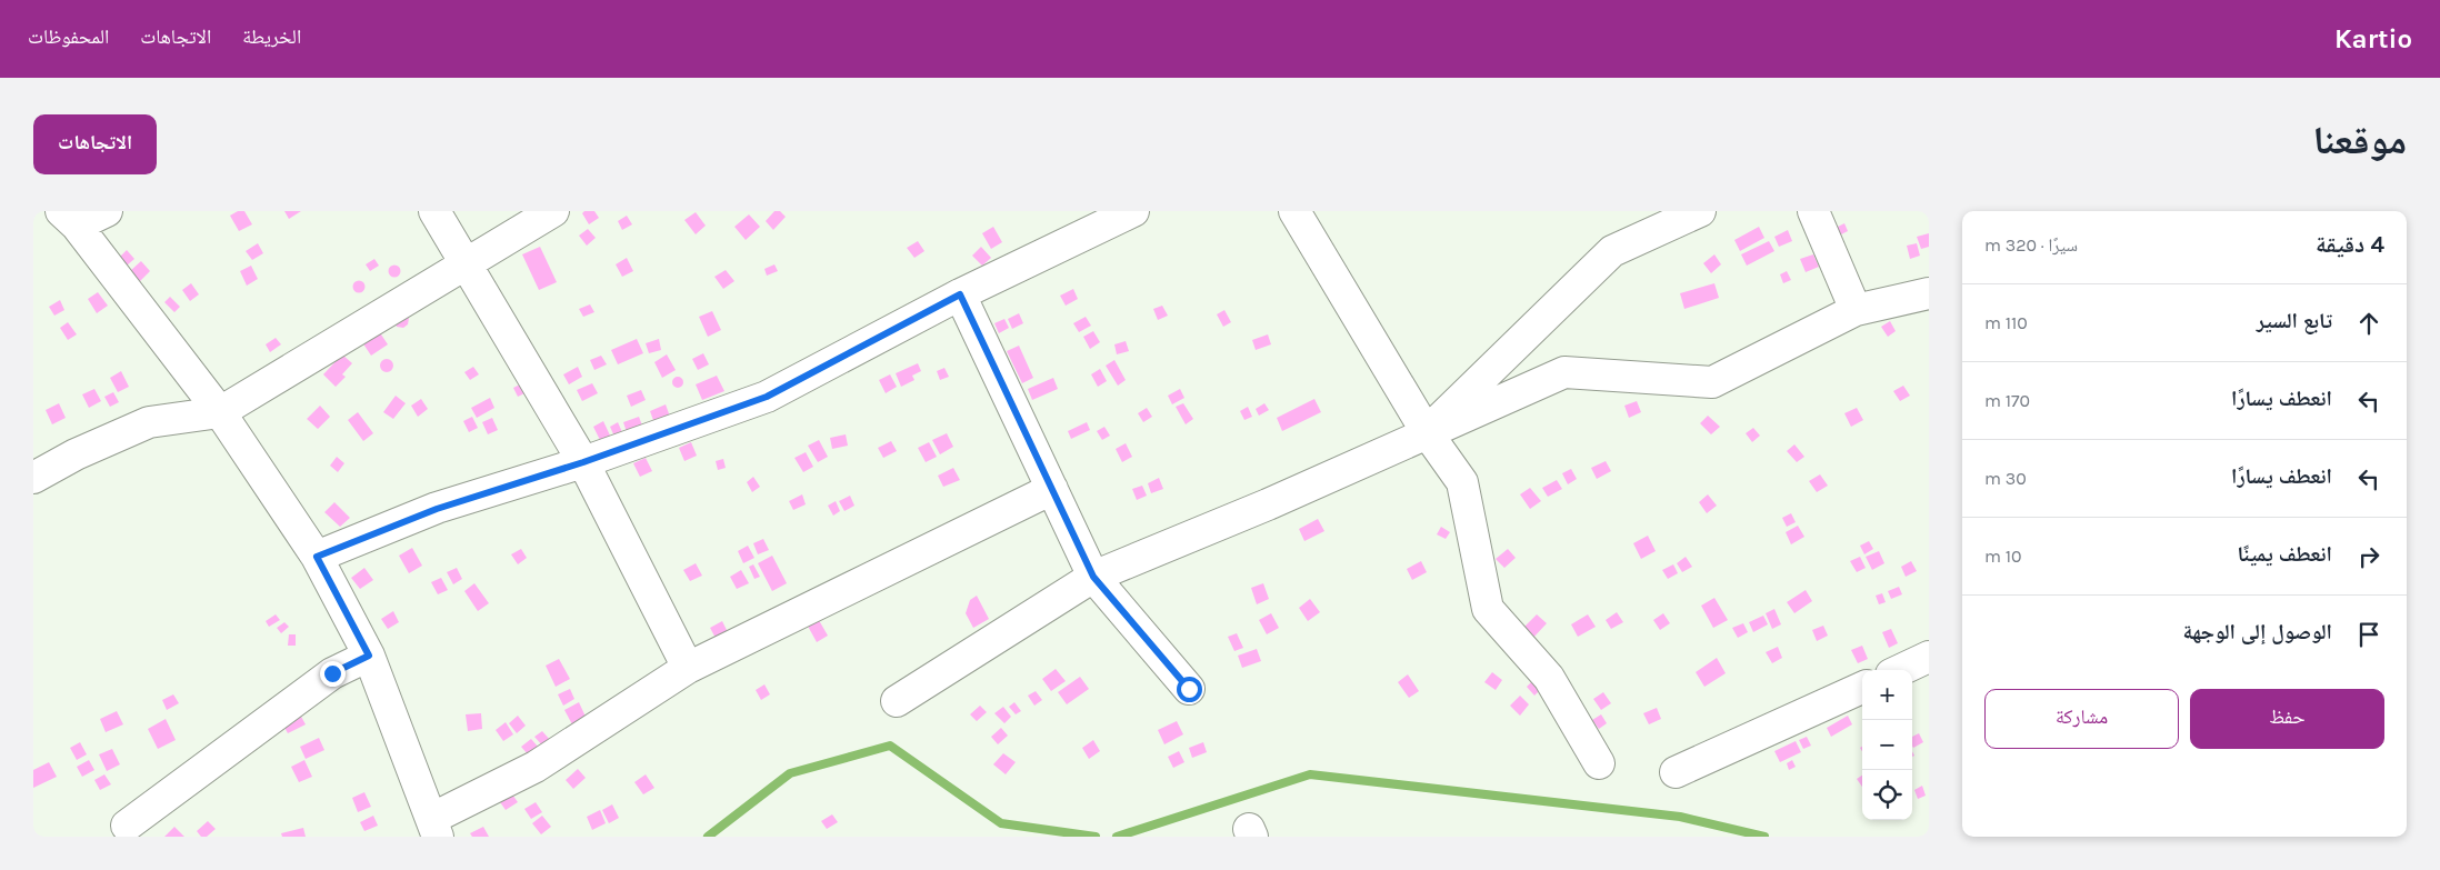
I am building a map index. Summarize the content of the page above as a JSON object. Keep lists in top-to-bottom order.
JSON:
{
  "page": {
    "header": "Kartio",
    "nav": ["الخريطة", "الاتجاهات", "المحفوظات"],
    "title": "موقعنا",
    "buttons": [
      "الاتجاهات",
      ["حفظ", "مشاركة"]
    ],
    "heading": ["4 دقيقة", "سيرًا · 320 m"],
    "list": [
      ["تابع السير", "110 m"],
      ["انعطف يسارًا", "170 m"],
      ["انعطف يسارًا", "30 m"],
      ["انعطف يمينًا", "10 m"],
      "الوصول إلى الوجهة"
    ],
    "map_buttons": ["+", "−"]
  }
}
